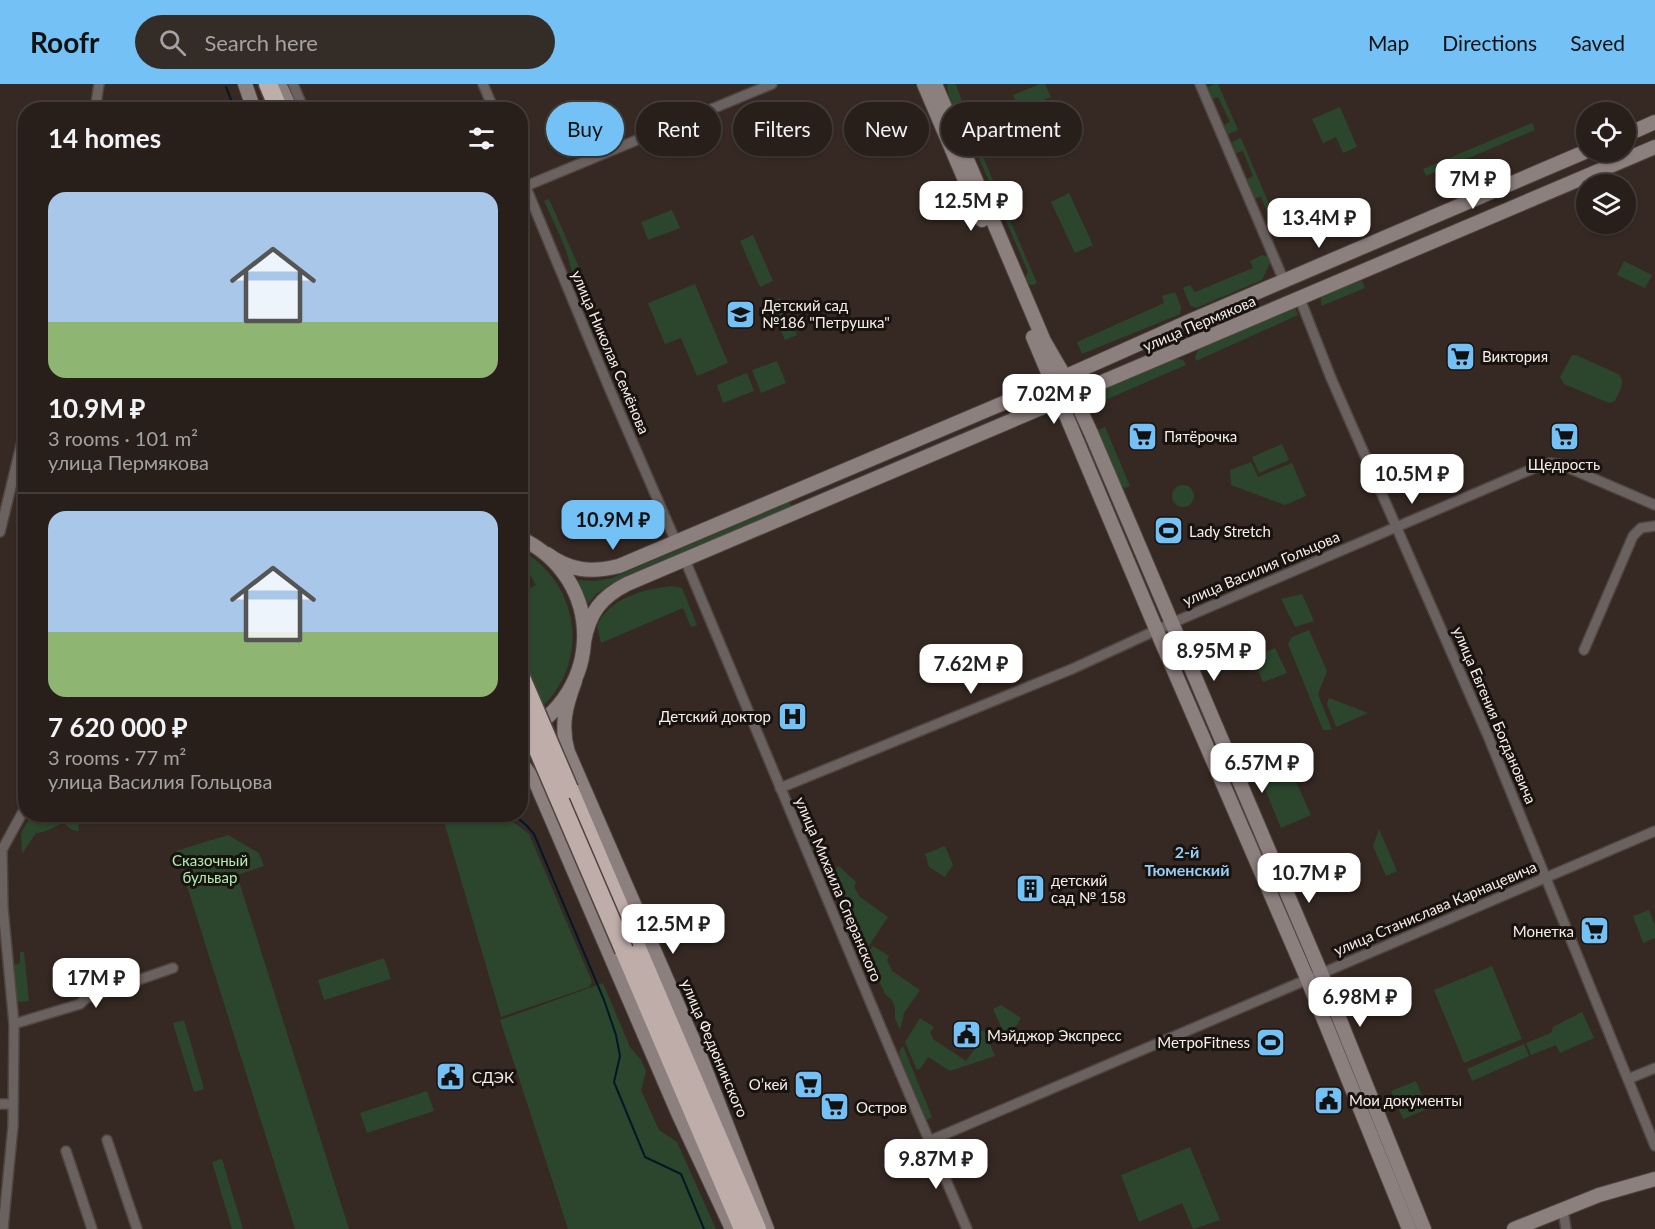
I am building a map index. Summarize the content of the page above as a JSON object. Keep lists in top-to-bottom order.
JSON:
{
  "streets": {
    "main road": ["улица Пермякова", "улица Федюнинского"],
    "street": [
      "улица Николая Семёнова",
      "улица Василия Гольцова",
      "улица Евгения Богдановича",
      "улица Михаила Сперанского",
      "улица Станислава Карнацевича"
    ]
  },
  "crossings": [
    ["улица Пермякова", "улица Николая Семёнова"],
    ["улица Пермякова", "улица Евгения Богдановича"],
    ["улица Пермякова", "улица Михаила Сперанского"],
    ["улица Пермякова", "улица Федюнинского"],
    ["улица Василия Гольцова", "улица Евгения Богдановича"],
    ["улица Василия Гольцова", "улица Михаила Сперанского"],
    ["улица Евгения Богдановича", "улица Станислава Карнацевича"],
    ["улица Михаила Сперанского", "улица Станислава Карнацевича"]
  ],
  "districts": ["2-й Тюменский"],
  "parks": ["Сказочный бульвар"],
  "places": {
    "school or university": ["Детский сад №186 \"Петрушка\""],
    "supermarket": [
      "Виктория",
      "Пятёрочка",
      "Щедрость",
      "Монетка",
      "О’кей",
      "Остров"
    ],
    "sports": ["Lady Stretch", "МетроFitness"],
    "hospital": ["Детский доктор"],
    "building": ["детский сад № 158"],
    "public building": ["Мэйджор Экспресс", "СДЭК", "Мои документы"]
  },
  "page": {
    "header": "Roofr",
    "search": "Search here",
    "nav": ["Map", "Directions", "Saved"],
    "chip": [
      "Buy",
      "Rent",
      "Filters",
      "New",
      "Apartment"
    ],
    "heading": "14 homes",
    "price": [
      "7M ₽",
      "12.5M ₽",
      "13.4M ₽",
      "7.02M ₽",
      "10.5M ₽",
      "10.9M ₽",
      "8.95M ₽",
      "7.62M ₽",
      "6.57M ₽",
      "10.7M ₽",
      "12.5M ₽",
      "17M ₽",
      "6.98M ₽",
      "9.87M ₽"
    ],
    "list": [
      {
        "name": "10.9M ₽",
        "note": "3 rooms · 101 m² · улица Пермякова"
      },
      {
        "name": "7 620 000 ₽",
        "note": "3 rooms · 77 m² · улица Василия Гольцова"
      }
    ]
  }
}
